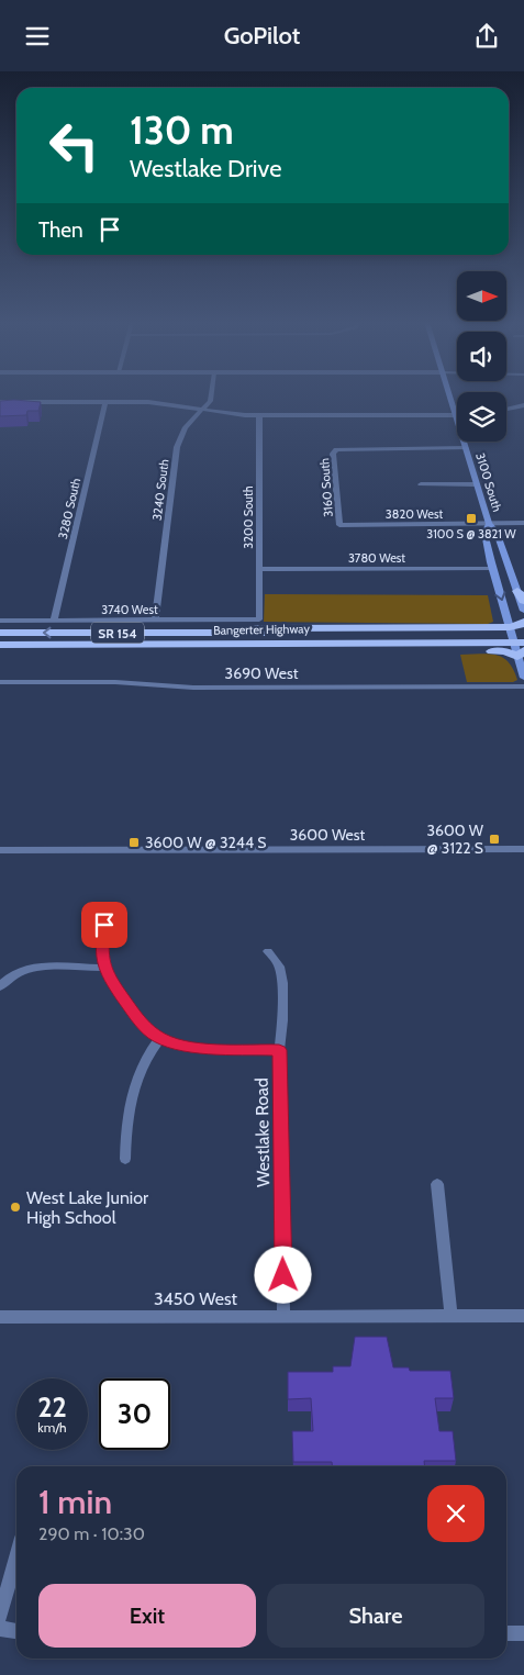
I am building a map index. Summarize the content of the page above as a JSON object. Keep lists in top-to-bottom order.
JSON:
{
  "streets": {
    "highway": ["Bangerter Highway", "SR 154"],
    "main road": ["3100 South"],
    "street": [
      "3160 South",
      "3240 South",
      "3280 South",
      "3820 West",
      "3200 South",
      "3780 West",
      "3740 West",
      "3690 West",
      "3600 West",
      "Westlake Road",
      "3450 West"
    ]
  },
  "crossings": [
    ["3100 South", "3160 South"],
    ["3100 South", "3820 West"],
    ["3100 South", "3780 West"],
    ["3100 South", "Bangerter Highway"],
    ["3160 South", "3820 West"],
    ["3240 South", "3740 West"],
    ["3280 South", "3740 West"],
    ["3200 South", "3780 West"],
    ["3200 South", "3740 West"],
    ["Westlake Road", "3450 West"]
  ],
  "places": {
    "transit": ["3100 S @ 3821 W", "3600 W @ 3122 S", "3600 W @ 3244 S"],
    "other": ["West Lake Junior High School"]
  },
  "north": "right",
  "page": {
    "header": "GoPilot",
    "turn": ["130 m", "Westlake Drive"],
    "then": "Then",
    "speed": "22 km/h",
    "limit": "30",
    "heading": ["1 min", "290 m · 10:30"],
    "buttons": ["Exit", "Share"]
  }
}
